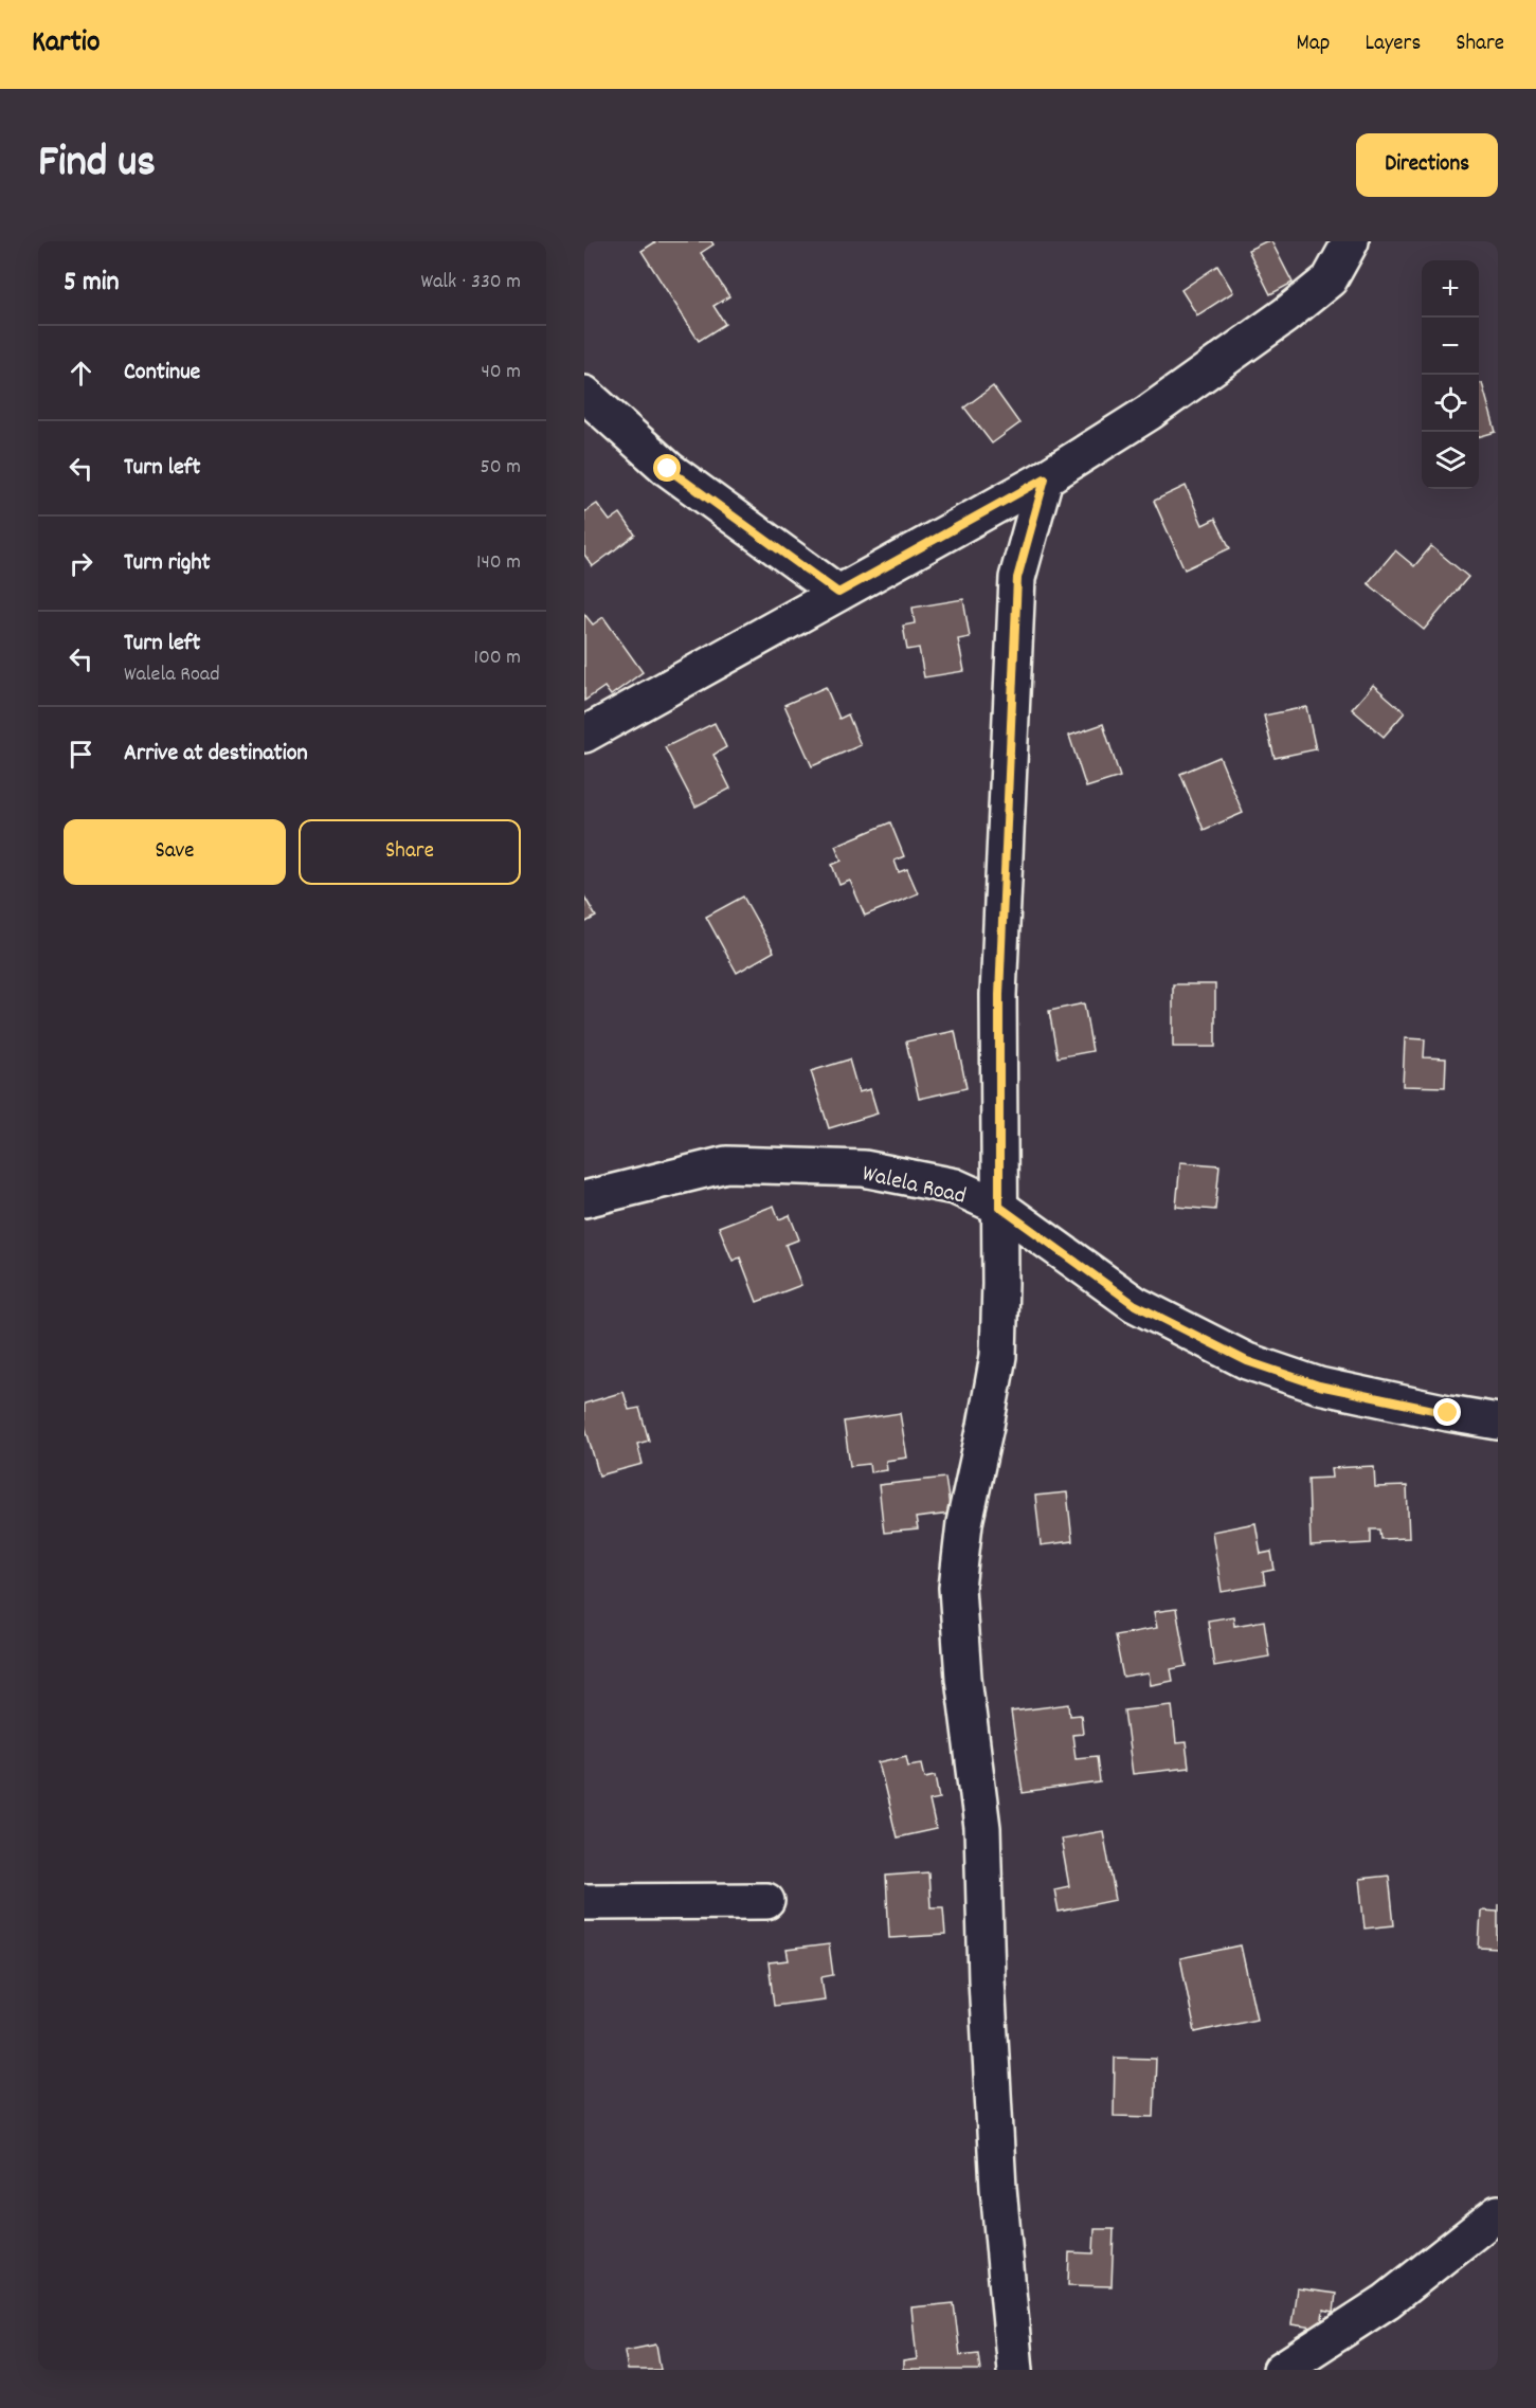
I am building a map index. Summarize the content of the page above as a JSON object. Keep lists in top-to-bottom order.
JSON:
{
  "streets": {
    "street": ["Walela Road"]
  },
  "page": {
    "header": "Kartio",
    "nav": ["Map", "Layers", "Share"],
    "title": "Find us",
    "buttons": [
      "Directions",
      ["Save", "Share"]
    ],
    "heading": ["5 min", "Walk · 330 m"],
    "map_buttons": ["+", "−"],
    "list": [
      ["Continue", "40 m"],
      ["Turn left", "50 m"],
      ["Turn right", "140 m"],
      ["Turn left", "Walela Road", "100 m"],
      "Arrive at destination"
    ]
  }
}
